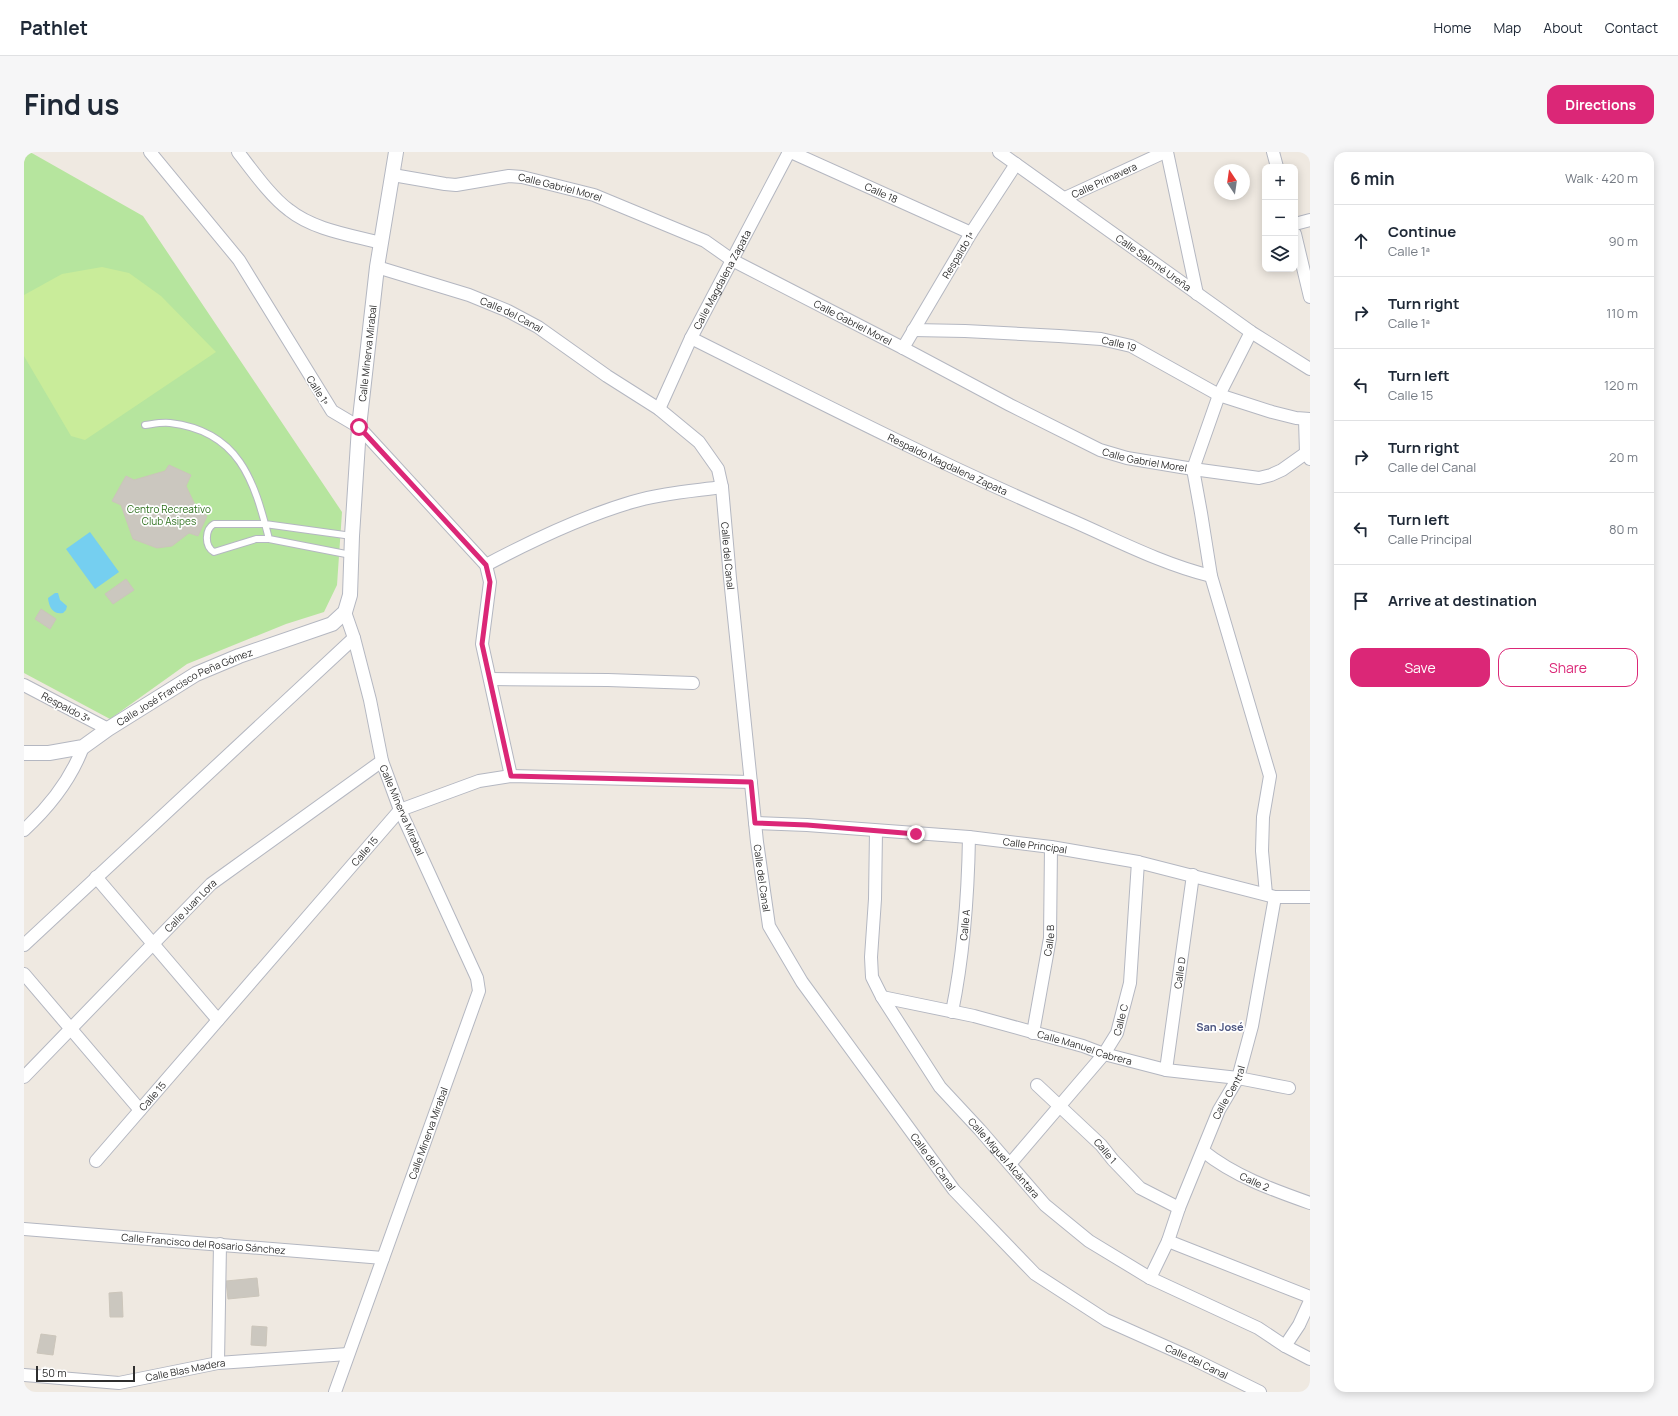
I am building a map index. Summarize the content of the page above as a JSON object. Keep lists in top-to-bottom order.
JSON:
{
  "streets": {
    "street": [
      "Calle Primavera",
      "Calle Gabriel Morel",
      "Calle 18",
      "Respaldo 1ª",
      "Calle Salomé Ureña",
      "Calle Magdalena Zapata",
      "Calle del Canal",
      "Calle 19",
      "Calle Minerva Mirabal",
      "Calle 1ª",
      "Respaldo Magdalena Zapata",
      "Calle José Francisco Peña Gómez",
      "Respaldo 3ª",
      "Calle Principal",
      "Calle 15",
      "Calle Juan Lora",
      "Calle A",
      "Calle B",
      "Calle D",
      "Calle C",
      "Calle Manuel Cabrera",
      "Calle Central",
      "Calle 1",
      "Calle Miguel Alcántara",
      "Calle 2",
      "Calle Francisco del Rosario Sánchez",
      "Calle Blas Madera"
    ]
  },
  "crossings": [
    ["Calle Primavera", "Calle Salomé Ureña"],
    ["Calle Gabriel Morel", "Respaldo 1ª"],
    ["Calle Gabriel Morel", "Calle Magdalena Zapata"],
    ["Calle Gabriel Morel", "Calle Minerva Mirabal"],
    ["Calle Gabriel Morel", "Calle Central"],
    ["Calle 18", "Respaldo 1ª"],
    ["Calle 18", "Calle Magdalena Zapata"],
    ["Respaldo 1ª", "Calle Salomé Ureña"],
    ["Respaldo 1ª", "Calle 19"],
    ["Calle Magdalena Zapata", "Calle del Canal"],
    ["Calle Magdalena Zapata", "Respaldo Magdalena Zapata"],
    ["Calle del Canal", "Calle Minerva Mirabal"],
    ["Calle del Canal", "Calle Principal"],
    ["Calle del Canal", "Calle 15"],
    ["Calle Minerva Mirabal", "Calle 1ª"],
    ["Calle Minerva Mirabal", "Calle José Francisco Peña Gómez"],
    ["Calle Minerva Mirabal", "Calle 15"],
    ["Calle Minerva Mirabal", "Calle Juan Lora"],
    ["Calle Minerva Mirabal", "Calle Francisco del Rosario Sánchez"],
    ["Calle Minerva Mirabal", "Calle Blas Madera"],
    ["Respaldo Magdalena Zapata", "Calle Central"],
    ["Calle José Francisco Peña Gómez", "Respaldo 3ª"],
    ["Calle Principal", "Calle A"],
    ["Calle Principal", "Calle B"],
    ["Calle Principal", "Calle D"],
    ["Calle Principal", "Calle C"],
    ["Calle Principal", "Calle Central"],
    ["Calle Principal", "Calle Miguel Alcántara"],
    ["Calle A", "Calle Manuel Cabrera"],
    ["Calle B", "Calle Manuel Cabrera"],
    ["Calle D", "Calle Manuel Cabrera"],
    ["Calle C", "Calle Manuel Cabrera"],
    ["Calle C", "Calle 1"],
    ["Calle C", "Calle Miguel Alcántara"],
    ["Calle Manuel Cabrera", "Calle Central"],
    ["Calle Manuel Cabrera", "Calle Miguel Alcántara"],
    ["Calle Central", "Calle 1"],
    ["Calle Central", "Calle Miguel Alcántara"],
    ["Calle Central", "Calle 2"]
  ],
  "districts": ["San José"],
  "parks": ["Centro Recreativo Club Asipes"],
  "scale_bar": "50 m",
  "north": "top",
  "page": {
    "header": "Pathlet",
    "nav": [
      "Home",
      "Map",
      "About",
      "Contact"
    ],
    "title": "Find us",
    "buttons": [
      "Directions",
      ["Save", "Share"]
    ],
    "heading": ["6 min", "Walk · 420 m"],
    "map_buttons": ["+", "−"],
    "list": [
      ["Continue", "Calle 1ª", "90 m"],
      ["Turn right", "Calle 1ª", "110 m"],
      ["Turn left", "Calle 15", "120 m"],
      ["Turn right", "Calle del Canal", "20 m"],
      ["Turn left", "Calle Principal", "80 m"],
      "Arrive at destination"
    ],
    "scale": "50 m"
  }
}
